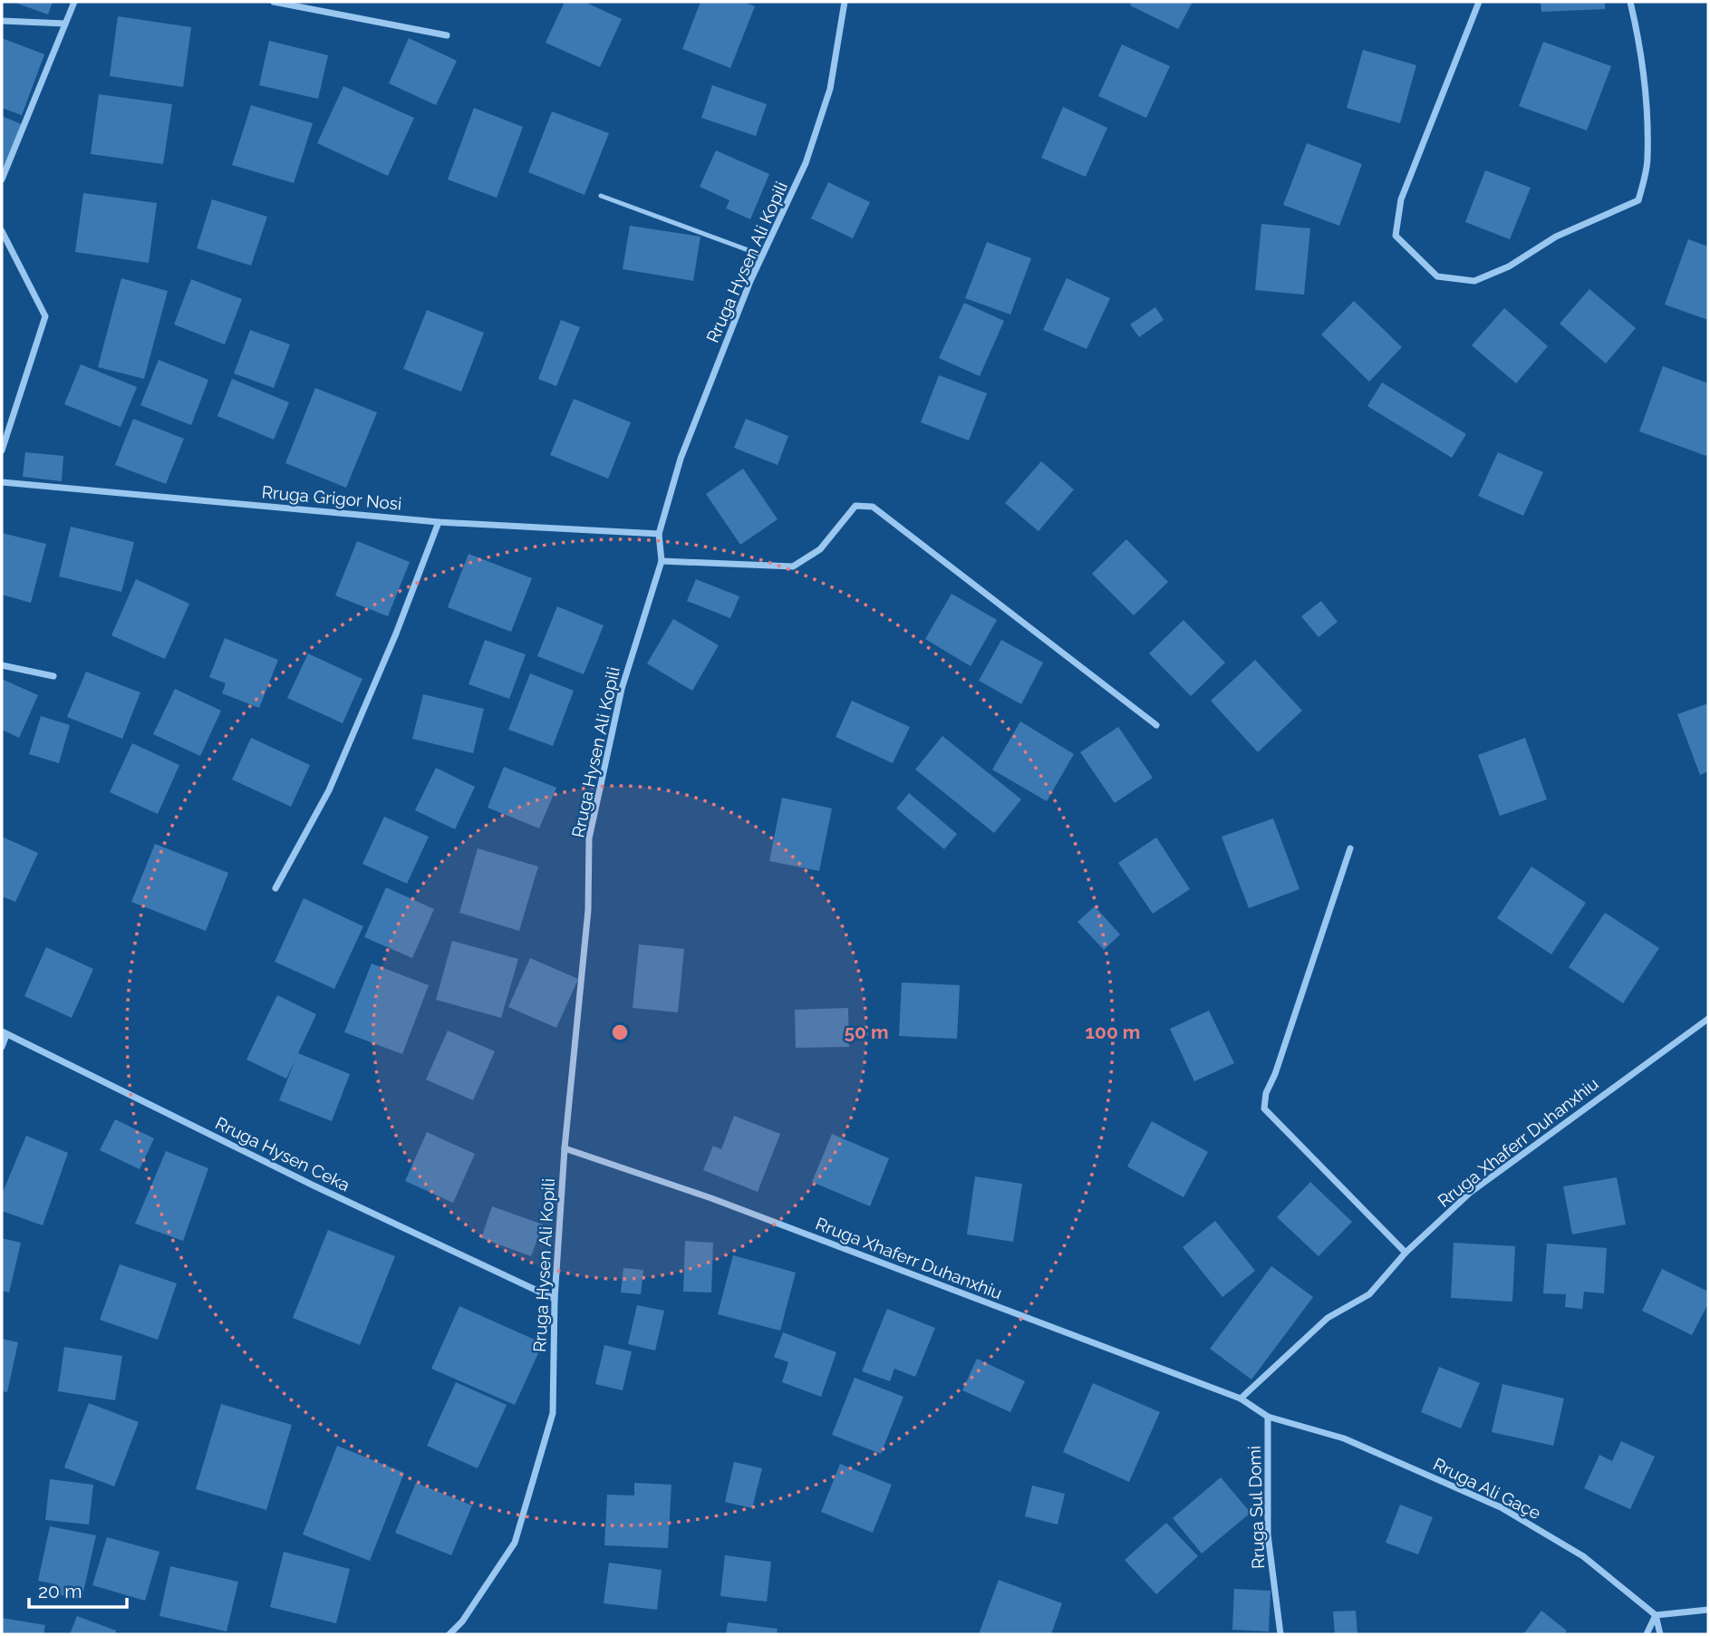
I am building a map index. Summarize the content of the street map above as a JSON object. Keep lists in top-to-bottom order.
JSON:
{
  "streets": {
    "street": [
      "Rruga Hysen Ali Kopili",
      "Rruga Grigor Nosi",
      "Rruga Xhaferr Duhanxhiu",
      "Rruga Hysen Ceka",
      "Rruga Ali Gaçe",
      "Rruga Sul Domi"
    ]
  },
  "crossings": [
    ["Rruga Hysen Ali Kopili", "Rruga Grigor Nosi"],
    ["Rruga Hysen Ali Kopili", "Rruga Xhaferr Duhanxhiu"],
    ["Rruga Hysen Ali Kopili", "Rruga Hysen Ceka"],
    ["Rruga Xhaferr Duhanxhiu", "Rruga Ali Gaçe"],
    ["Rruga Xhaferr Duhanxhiu", "Rruga Sul Domi"],
    ["Rruga Ali Gaçe", "Rruga Sul Domi"]
  ],
  "scale_bar": "20 m",
  "rings": ["50 m", "100 m"]
}
